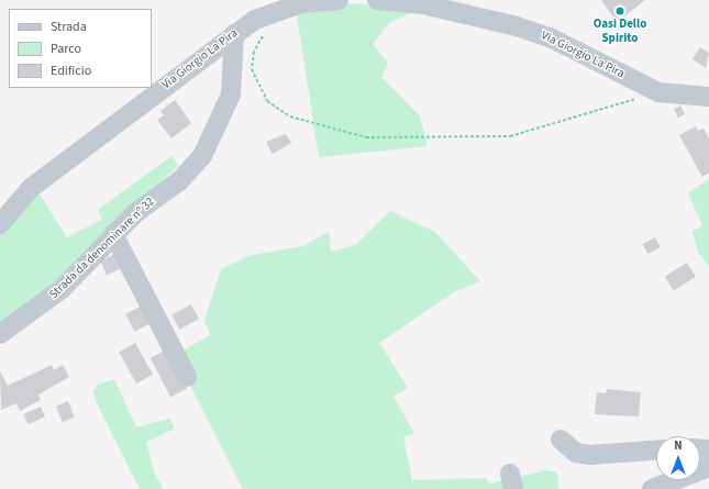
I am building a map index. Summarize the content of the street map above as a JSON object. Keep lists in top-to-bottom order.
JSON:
{
  "streets": {
    "street": ["Via Giorgio La Pira", "Strada da denominare nº 32"]
  },
  "crossings": [
    ["Via Giorgio La Pira", "Strada da denominare nº 32"]
  ],
  "places": ["Oasi Dello Spirito"],
  "legend": ["Strada", "Parco", "Edificio"],
  "north": "top"
}
